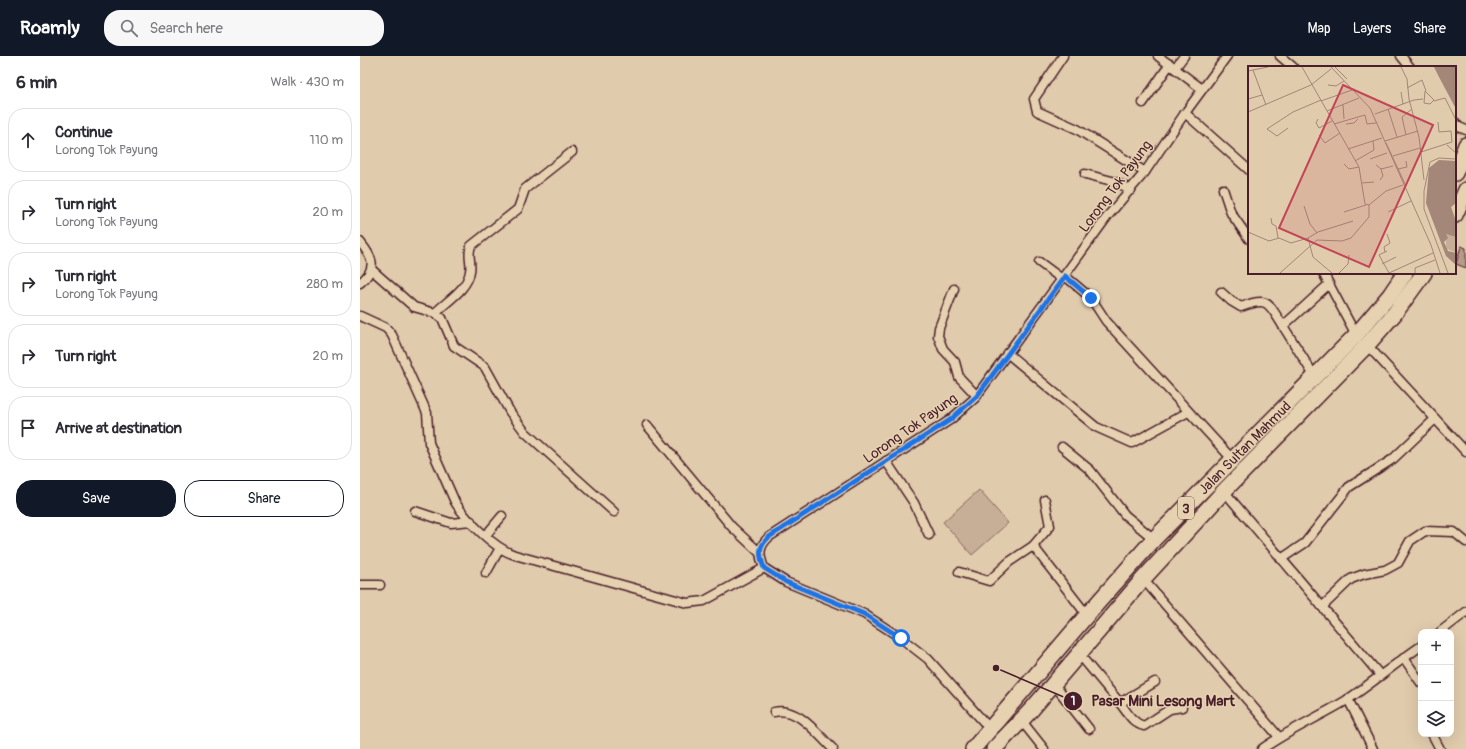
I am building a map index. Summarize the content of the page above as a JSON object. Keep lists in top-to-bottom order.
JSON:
{
  "streets": {
    "highway": ["Jalan Sultan Mahmud", "3"],
    "street": ["Lorong Tok Payung"]
  },
  "places": ["Pasar Mini Lesong Mart"],
  "page": {
    "header": "Roamly",
    "search": "Search here",
    "nav": ["Map", "Layers", "Share"],
    "heading": ["6 min", "Walk · 430 m"],
    "list": [
      ["Continue", "Lorong Tok Payung", "110 m"],
      ["Turn right", "Lorong Tok Payung", "20 m"],
      ["Turn right", "Lorong Tok Payung", "280 m"],
      ["Turn right", "20 m"],
      "Arrive at destination"
    ],
    "buttons": ["Save", "Share"],
    "map_buttons": ["+", "−"]
  }
}
